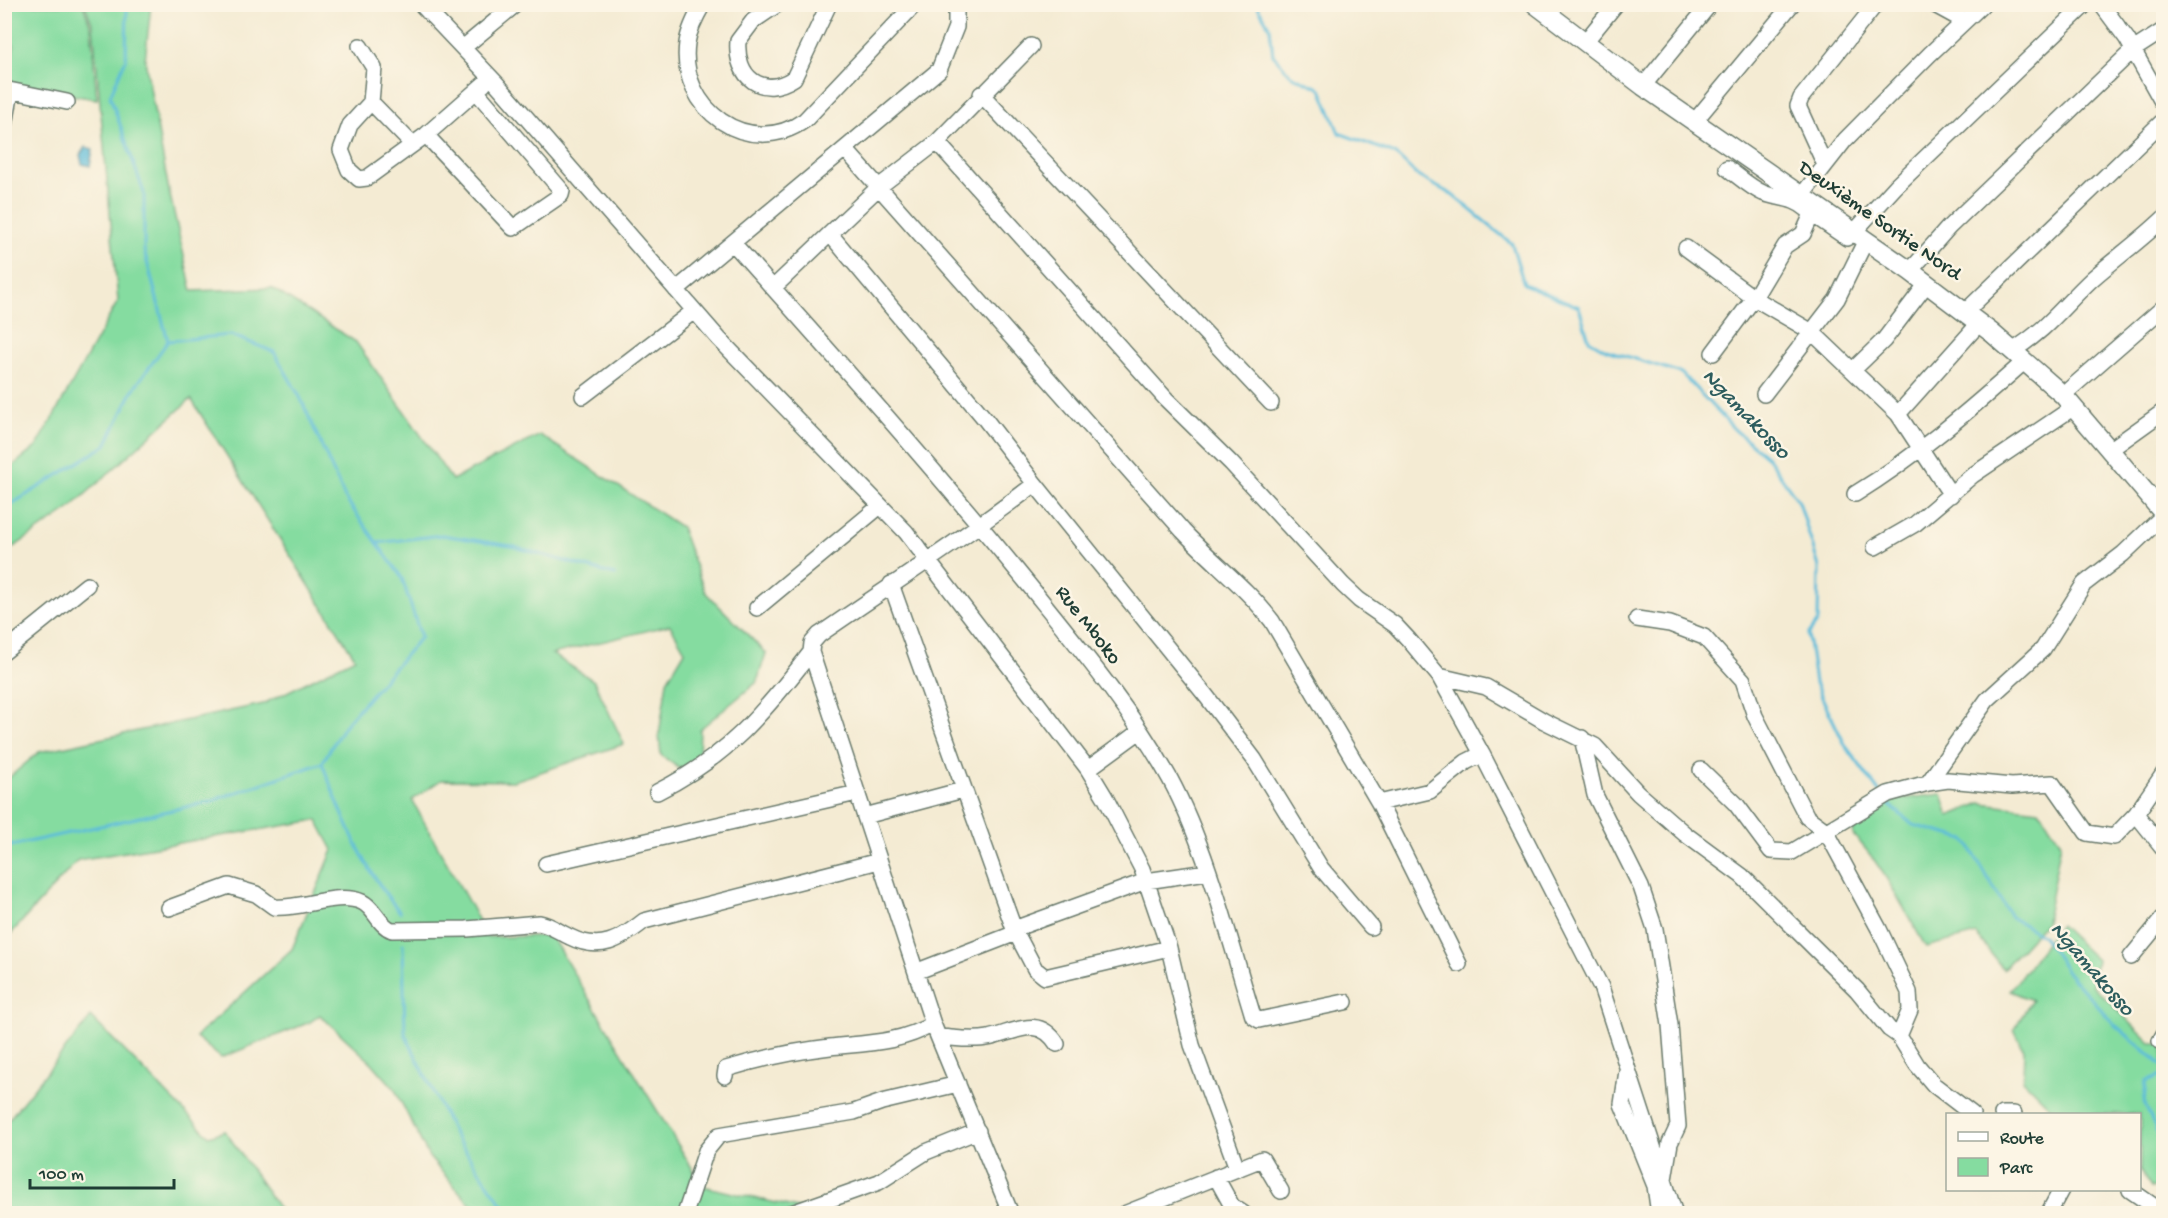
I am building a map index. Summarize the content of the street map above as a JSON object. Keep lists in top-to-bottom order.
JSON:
{
  "streets": {
    "main road": ["Deuxième Sortie Nord"],
    "street": ["Rue Mboko"]
  },
  "water": ["Ngamakosso"],
  "legend": ["Route", "Parc"],
  "scale_bar": "100 m"
}
